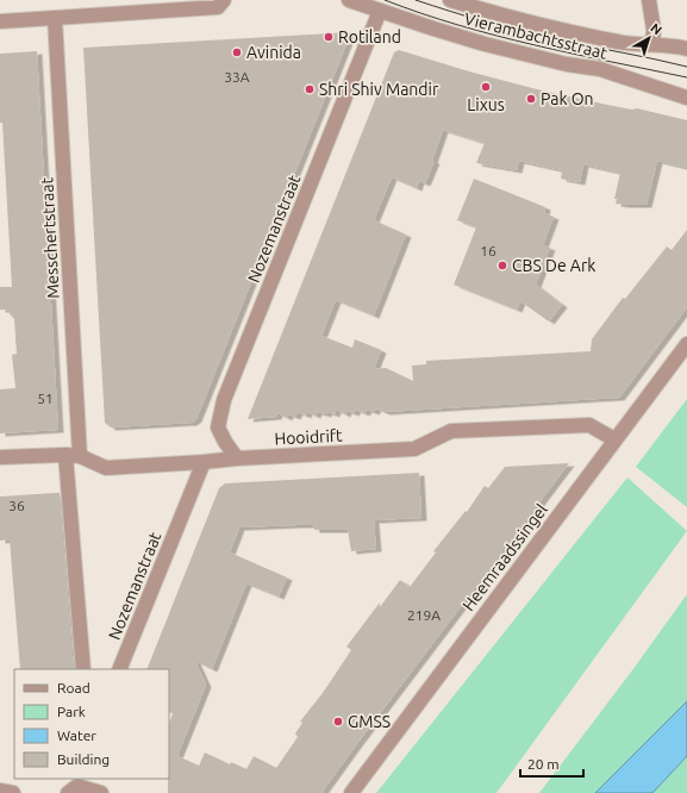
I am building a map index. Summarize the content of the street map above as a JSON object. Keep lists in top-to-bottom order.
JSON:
{
  "streets": {
    "street": [
      "Vierambachtsstraat",
      "Nozemanstraat",
      "Messchertstraat",
      "Hooidrift",
      "Heemraadssingel"
    ]
  },
  "crossings": [
    ["Vierambachtsstraat", "Nozemanstraat"],
    ["Nozemanstraat", "Hooidrift"],
    ["Messchertstraat", "Hooidrift"],
    ["Hooidrift", "Heemraadssingel"]
  ],
  "places": [
    "Rotiland",
    "Avinida",
    "Lixus",
    "Shri Shiv Mandir",
    "Pak On",
    "CBS De Ark",
    "GMSS"
  ],
  "house_numbers": [
    "33A",
    "16",
    "51",
    "36",
    "219A"
  ],
  "legend": [
    "Road",
    "Park",
    "Water",
    "Building"
  ],
  "scale_bar": "20 m",
  "north": "top right"
}
